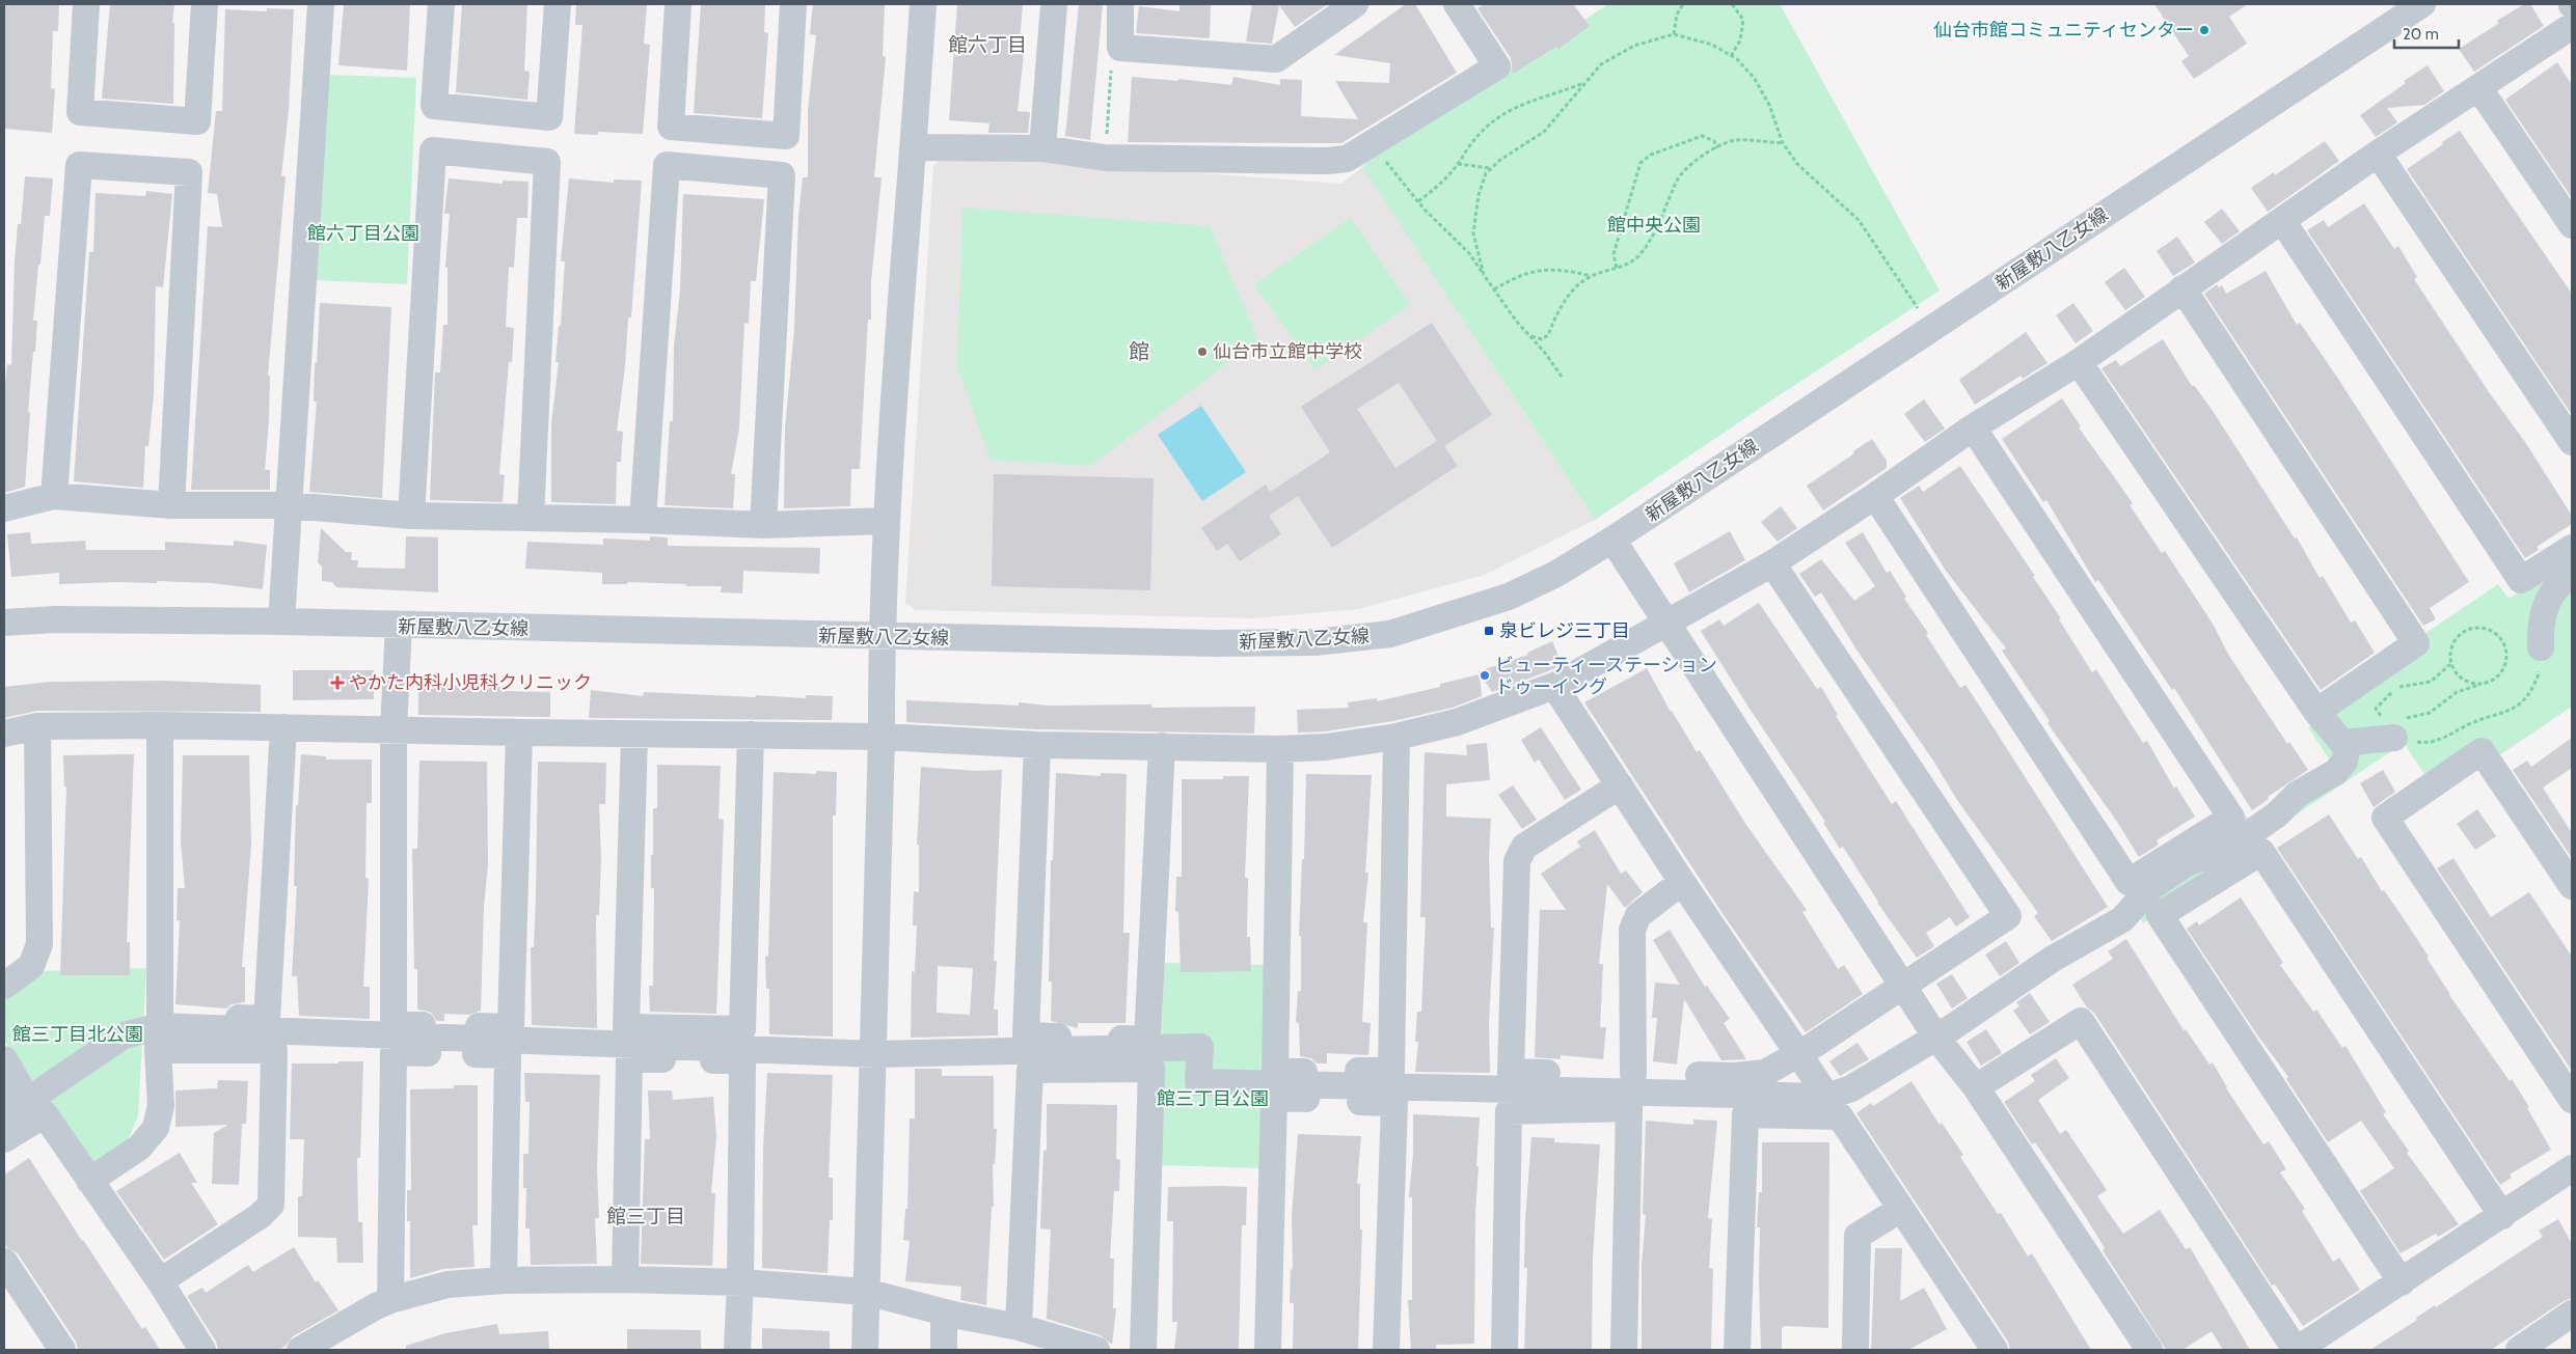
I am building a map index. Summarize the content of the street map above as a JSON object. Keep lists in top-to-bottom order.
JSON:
{
  "streets": {
    "street": ["新屋敷八乙女線"]
  },
  "districts": ["館六丁目", "館", "館三丁目"],
  "parks": [
    "館中央公園",
    "館六丁目公園",
    "館三丁目北公園",
    "館三丁目公園"
  ],
  "places": {
    "other": ["仙台市館コミュニティセンター", "仙台市立館中学校", "ビューティーステーション ドゥーイング"],
    "transit": ["泉ビレジ三丁目"],
    "health": ["やかた内科小児科クリニック"]
  },
  "scale_bar": "20 m"
}
